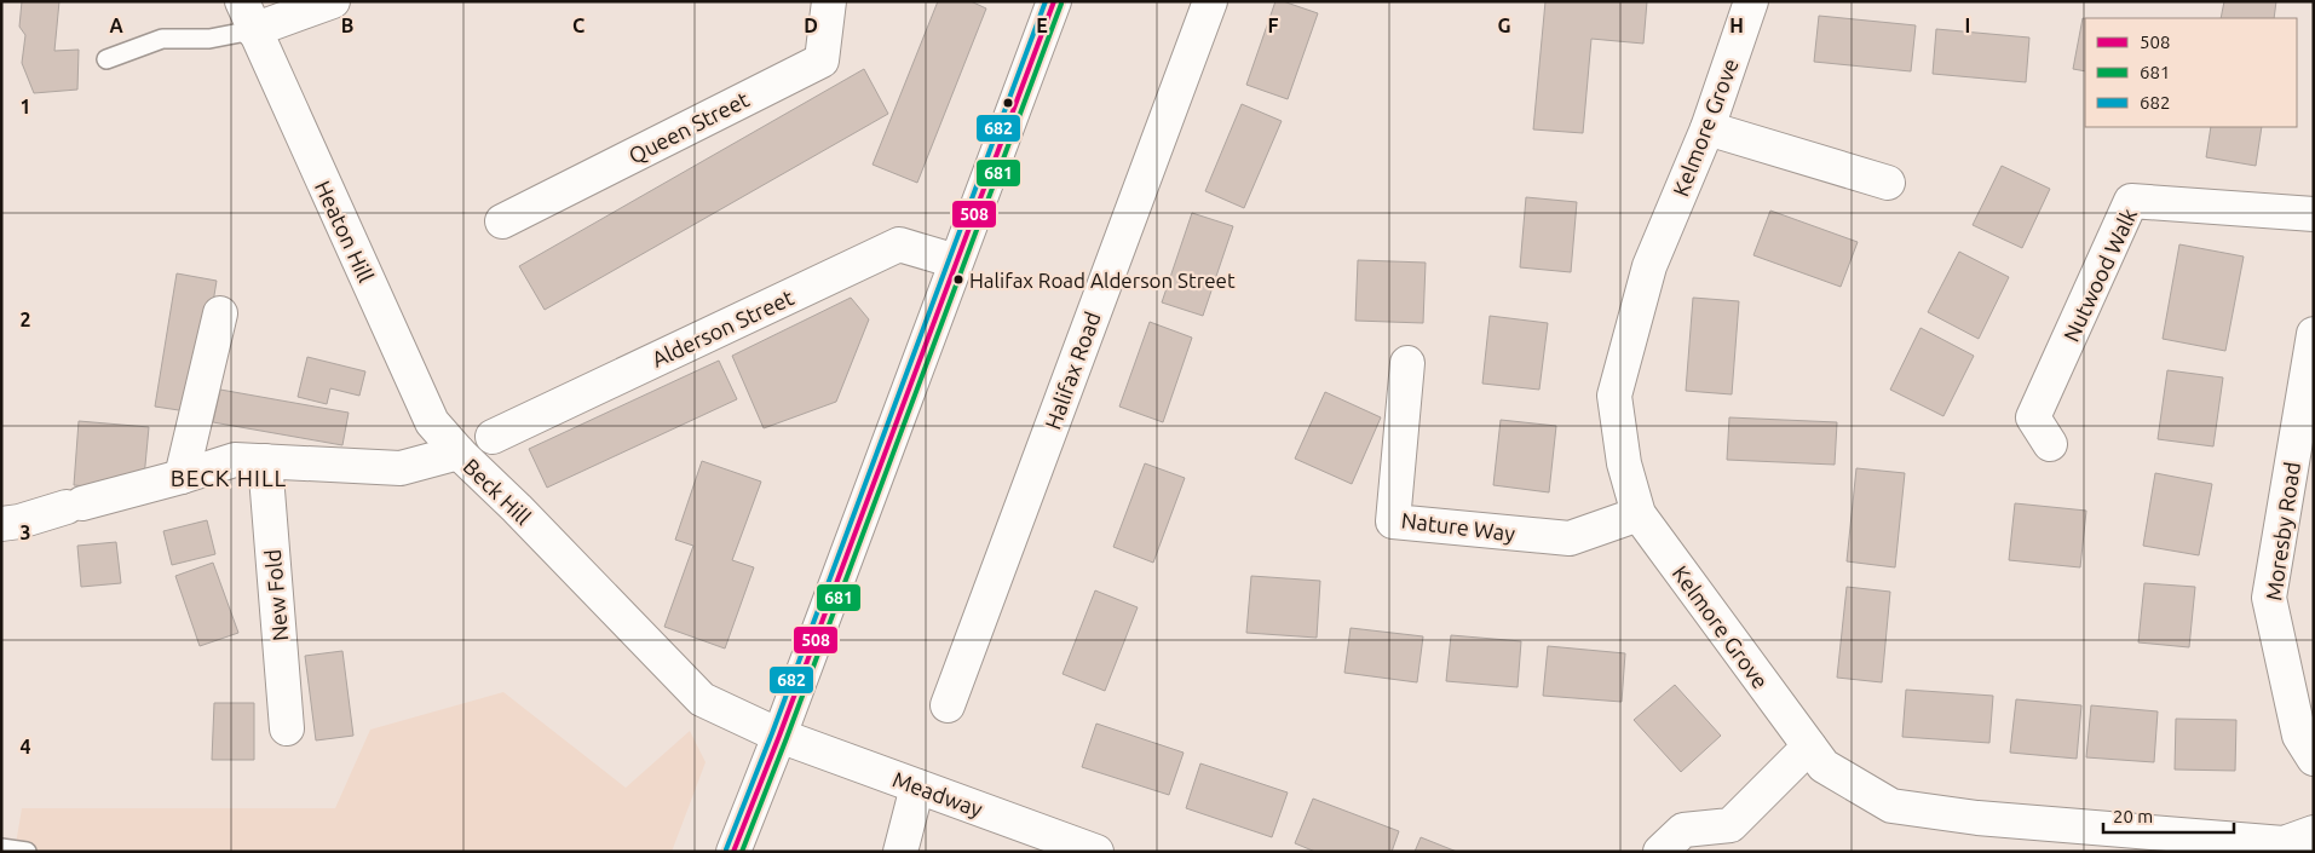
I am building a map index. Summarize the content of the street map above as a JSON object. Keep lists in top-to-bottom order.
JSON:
{
  "streets": {
    "main road": [
      "Queen Street",
      "Kelmore Grove",
      "Heaton Hill",
      "Nutwood Walk",
      "Alderson Street",
      "Halifax Road",
      "Beck Hill",
      "Nature Way",
      "Moresby Road",
      "New Fold",
      "Meadway"
    ]
  },
  "crossings": [
    ["Kelmore Grove", "Nature Way"],
    ["Heaton Hill", "Beck Hill"],
    ["Beck Hill", "New Fold"],
    ["Beck Hill", "Meadway"]
  ],
  "districts": ["BECK HILL"],
  "places": ["Halifax Road Alderson Street"],
  "lines": ["transit line 508", "transit line 682", "transit line 681"],
  "legend": ["508", "681", "682"],
  "scale_bar": "20 m",
  "grid": {
    "columns": [
      "A",
      "B",
      "C",
      "D",
      "E",
      "F",
      "G",
      "H",
      "I"
    ],
    "rows": [
      "1",
      "2",
      "3",
      "4"
    ]
  }
}
